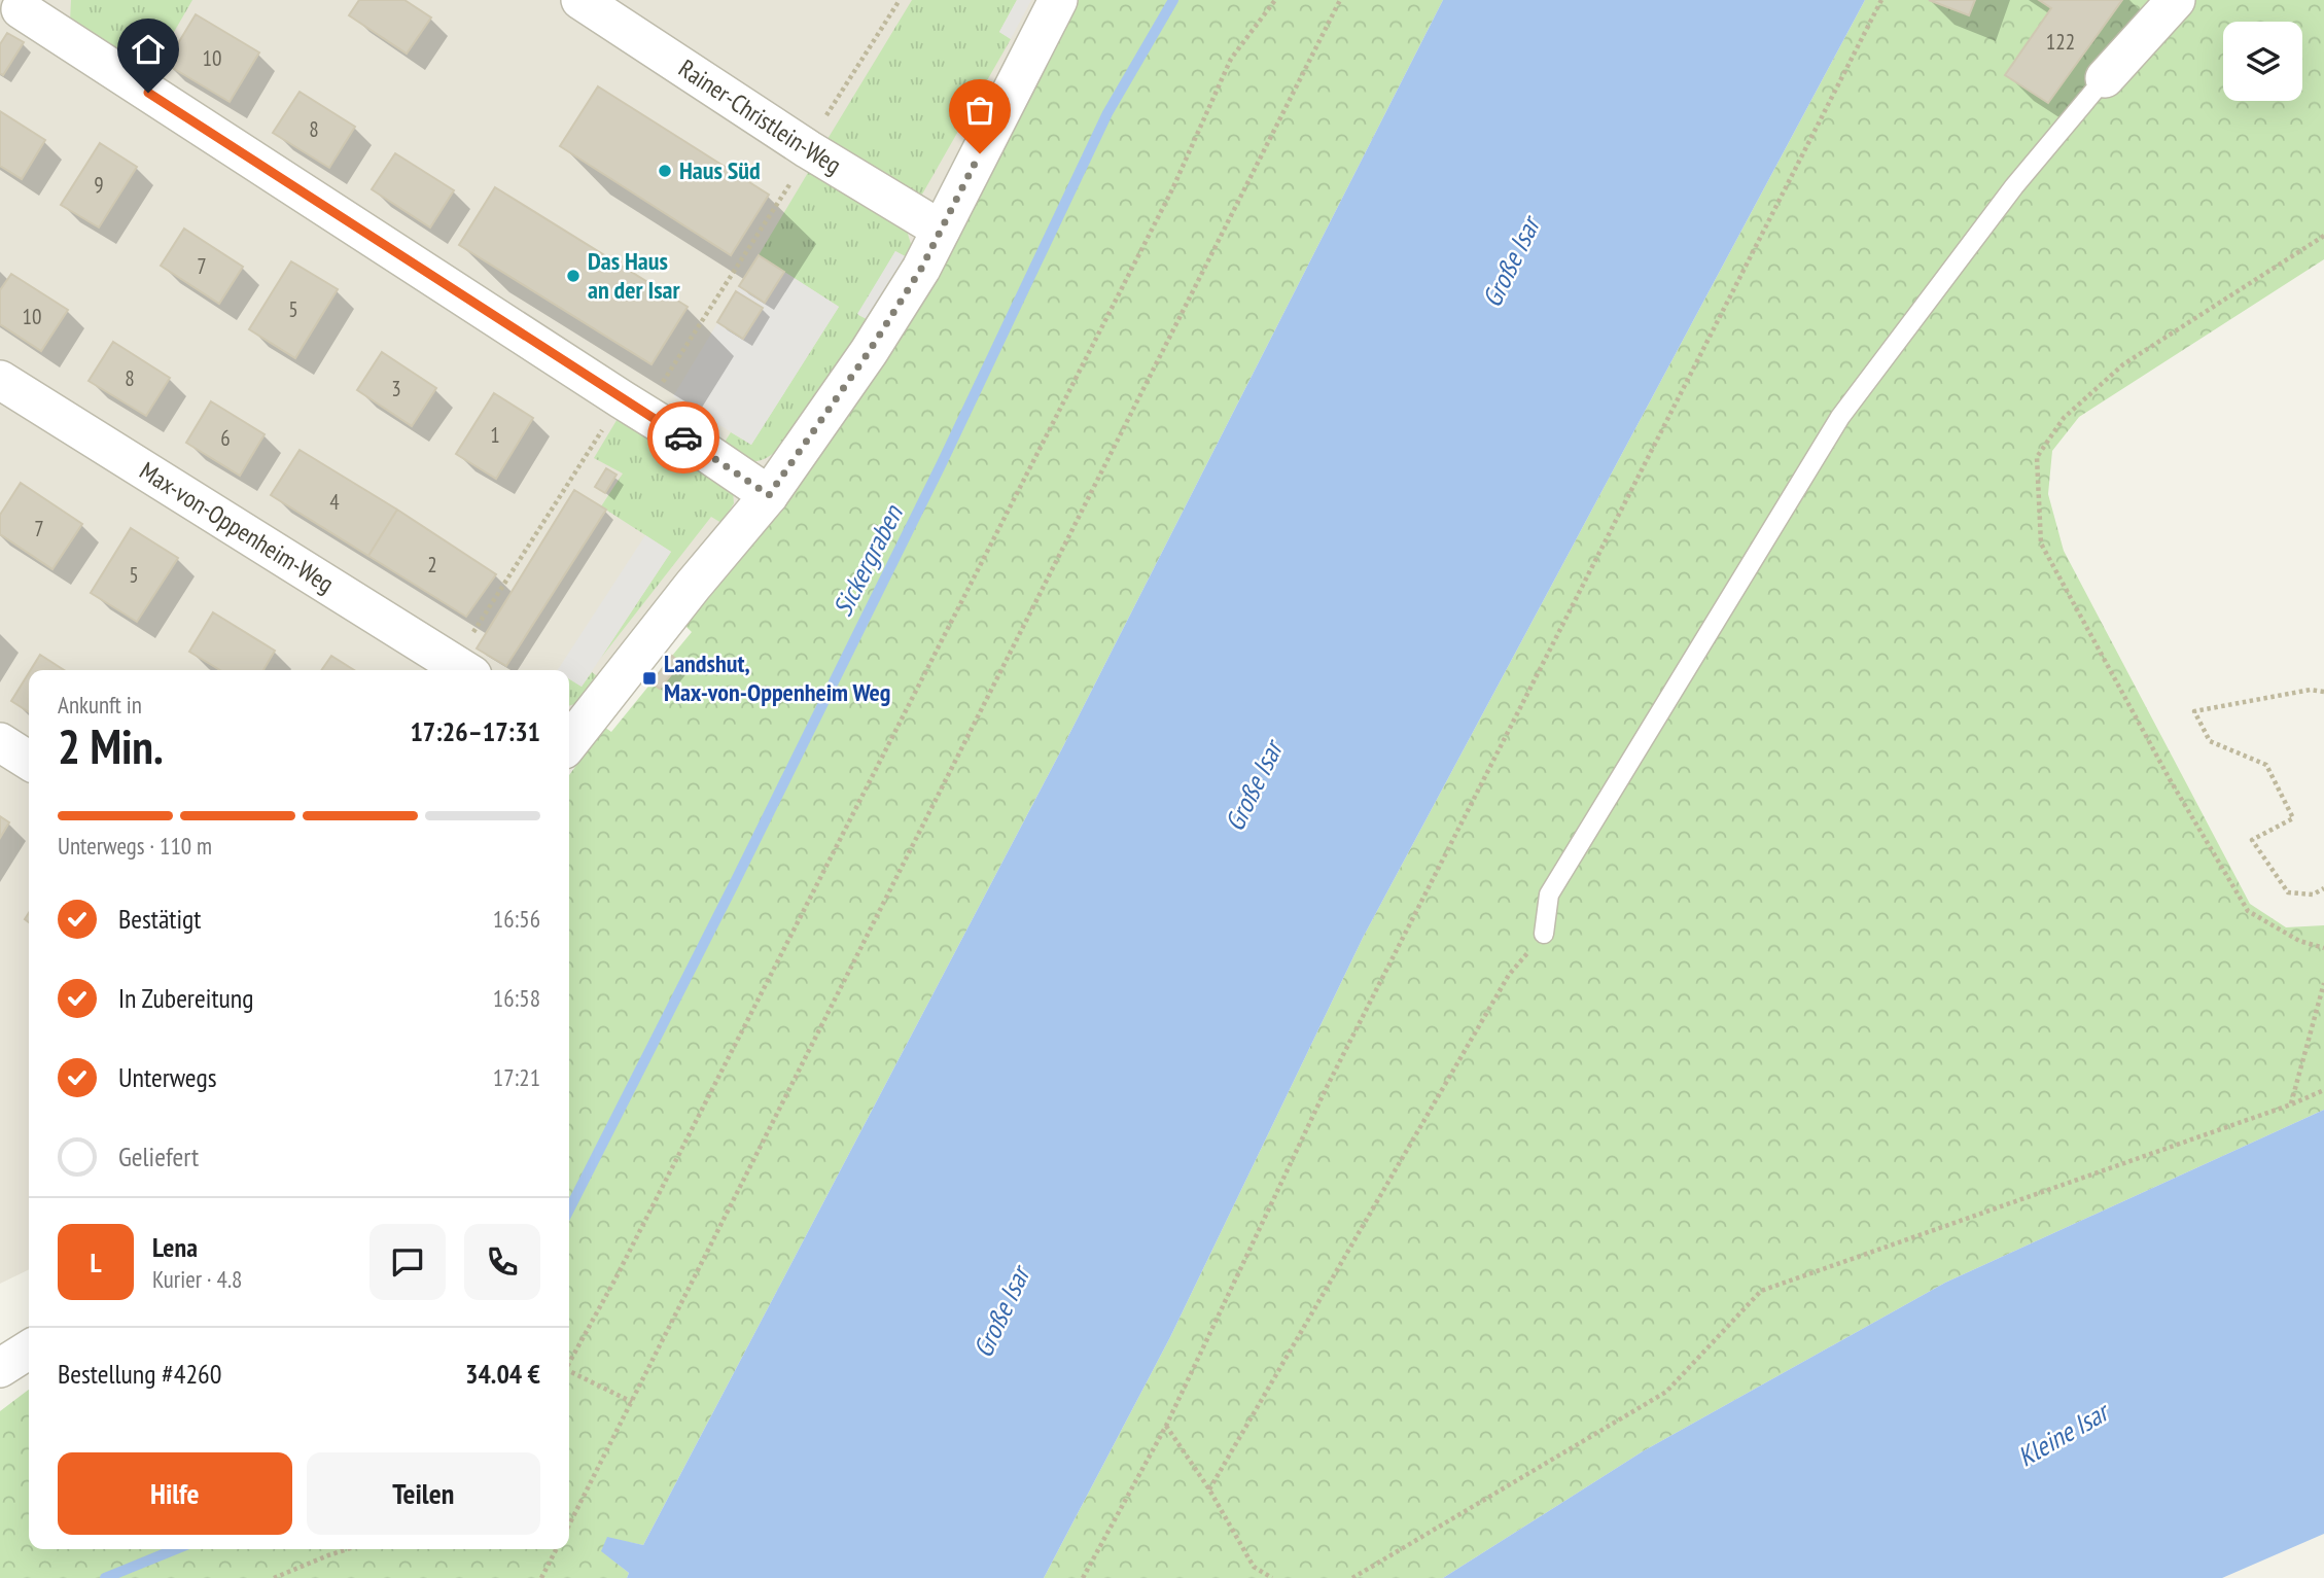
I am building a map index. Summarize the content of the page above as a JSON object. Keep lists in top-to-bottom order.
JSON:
{
  "streets": {
    "street": ["Rainer-Christlein-Weg", "Max-von-Oppenheim-Weg"]
  },
  "water": ["Große Isar", "Sickergraben", "Kleine Isar"],
  "places": {
    "other": ["Haus Süd", "Das Haus an der Isar"],
    "transit": ["Landshut, Max-von-Oppenheim Weg"]
  },
  "house_numbers": [
    "122",
    "10",
    "8",
    "9",
    "7",
    "5",
    "10",
    "8",
    "3",
    "1",
    "6",
    "4",
    "7",
    "2",
    "5"
  ],
  "page": {
    "heading": ["2 Min.", "Ankunft in", "17:26–17:31"],
    "panel": [
      "Lena",
      "Kurier · 4.8",
      "Bestellung #4260",
      "34.04 €"
    ],
    "bar": "Unterwegs · 110 m",
    "list": [
      ["Bestätigt", "16:56"],
      ["In Zubereitung", "16:58"],
      ["Unterwegs", "17:21"],
      "Geliefert"
    ],
    "round": "L",
    "buttons": ["Hilfe", "Teilen"]
  }
}
